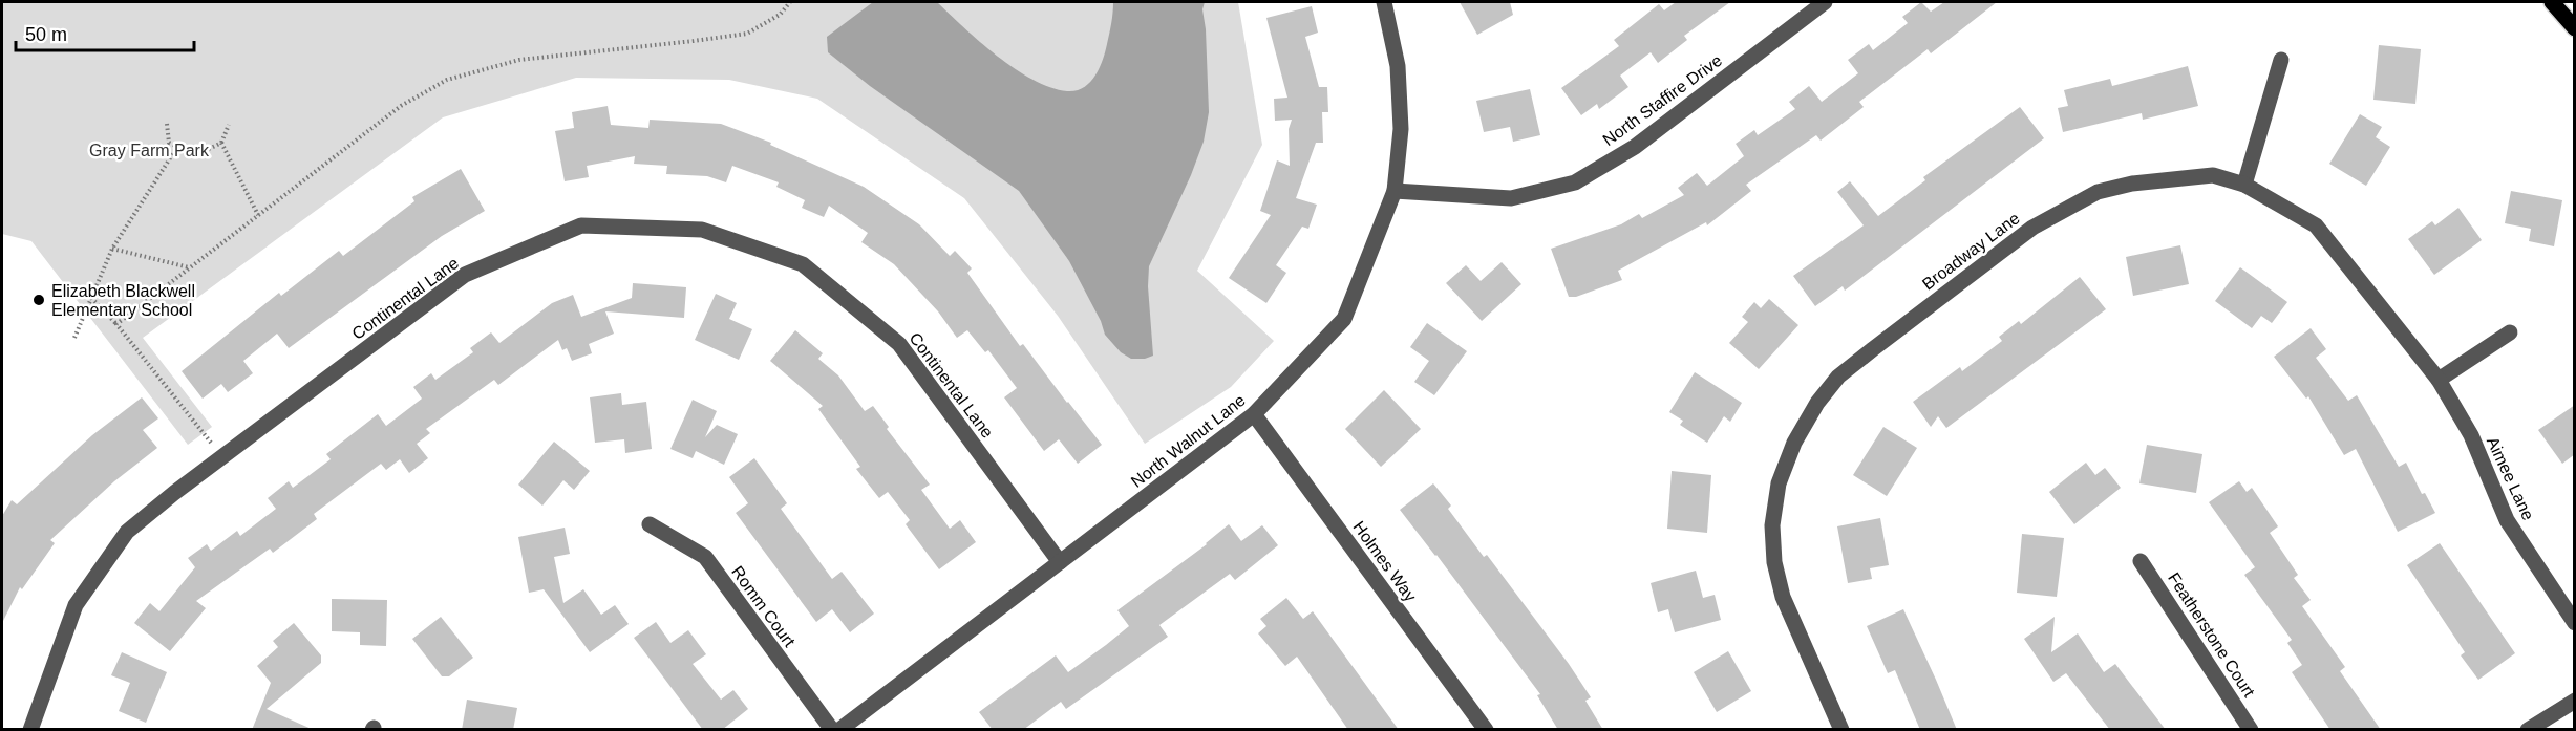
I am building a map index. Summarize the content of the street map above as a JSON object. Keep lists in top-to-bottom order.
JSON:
{
  "streets": {
    "street": [
      "North Staffire Drive",
      "Broadway Lane",
      "Continental Lane",
      "North Walnut Lane",
      "Aimee Lane",
      "Holmes Way",
      "Romm Court",
      "Featherstone Court"
    ]
  },
  "crossings": [
    ["North Staffire Drive", "North Walnut Lane"],
    ["Broadway Lane", "Aimee Lane"],
    ["Continental Lane", "North Walnut Lane"],
    ["North Walnut Lane", "Holmes Way"]
  ],
  "parks": ["Gray Farm Park"],
  "places": ["Elizabeth Blackwell Elementary School"],
  "scale_bar": "50 m"
}
